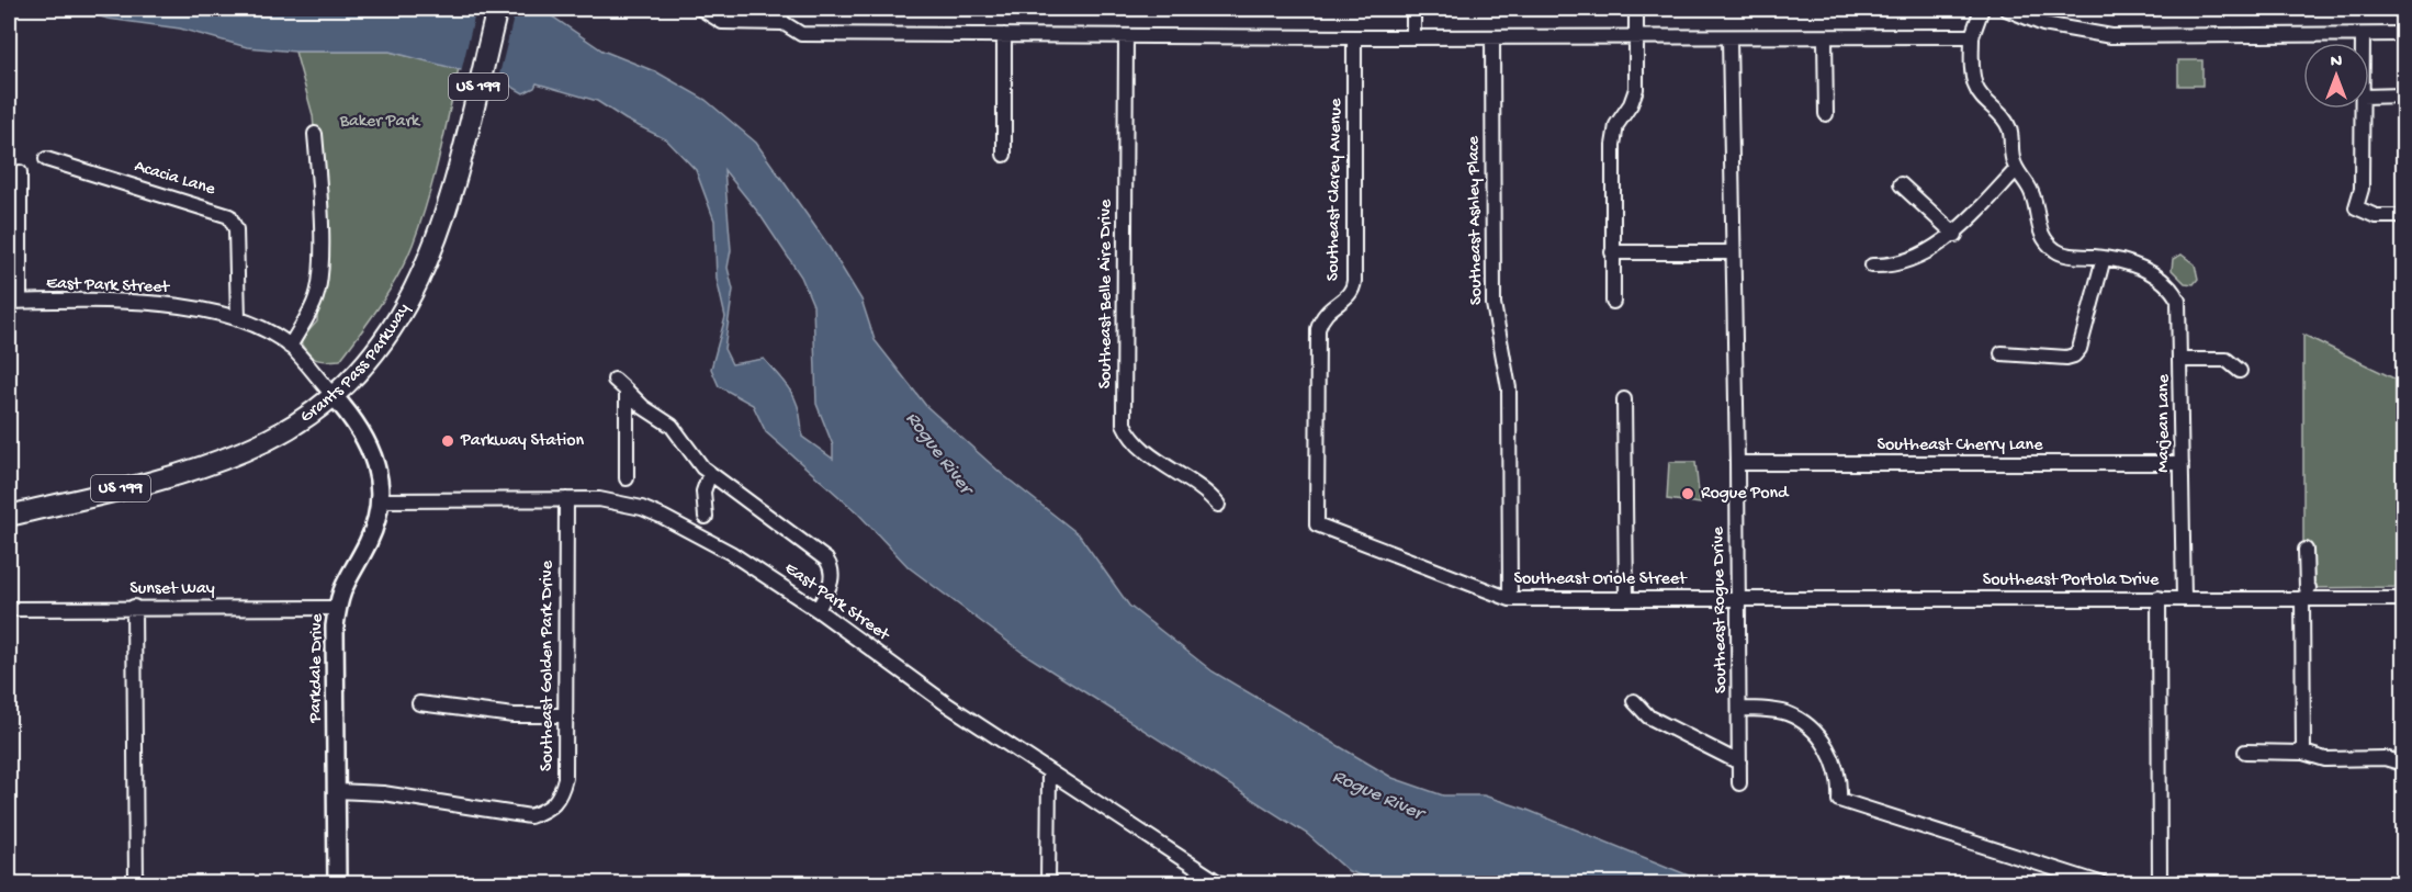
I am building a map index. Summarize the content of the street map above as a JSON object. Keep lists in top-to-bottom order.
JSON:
{
  "streets": {
    "highway": ["US 199", "Grants Pass Parkway"],
    "main road": ["Parkdale Drive"],
    "street": [
      "Acacia Lane",
      "Southeast Clarey Avenue",
      "Southeast Ashley Place",
      "East Park Street",
      "Southeast Belle Aire Drive",
      "Marjean Lane",
      "Southeast Cherry Lane",
      "Southeast Oriole Street",
      "Southeast Portola Drive",
      "Sunset Way",
      "Southeast Rogue Drive",
      "Southeast Golden Park Drive"
    ]
  },
  "crossings": [
    ["Acacia Lane", "East Park Street"],
    ["Southeast Clarey Avenue", "Southeast Oriole Street"],
    ["Southeast Ashley Place", "Southeast Oriole Street"],
    ["East Park Street", "Grants Pass Parkway"],
    ["East Park Street", "Southeast Golden Park Drive"],
    ["East Park Street", "Parkdale Drive"],
    ["Grants Pass Parkway", "Parkdale Drive"],
    ["Marjean Lane", "Southeast Cherry Lane"],
    ["Marjean Lane", "Southeast Portola Drive"],
    ["Southeast Cherry Lane", "Southeast Rogue Drive"],
    ["Southeast Oriole Street", "Southeast Portola Drive"],
    ["Southeast Oriole Street", "Southeast Rogue Drive"],
    ["Southeast Portola Drive", "Southeast Rogue Drive"],
    ["Sunset Way", "Parkdale Drive"],
    ["Southeast Golden Park Drive", "Parkdale Drive"]
  ],
  "water": ["Rogue River"],
  "parks": ["Baker Park"],
  "places": ["Parkway Station", "Rogue Pond"],
  "north": "top"
}
